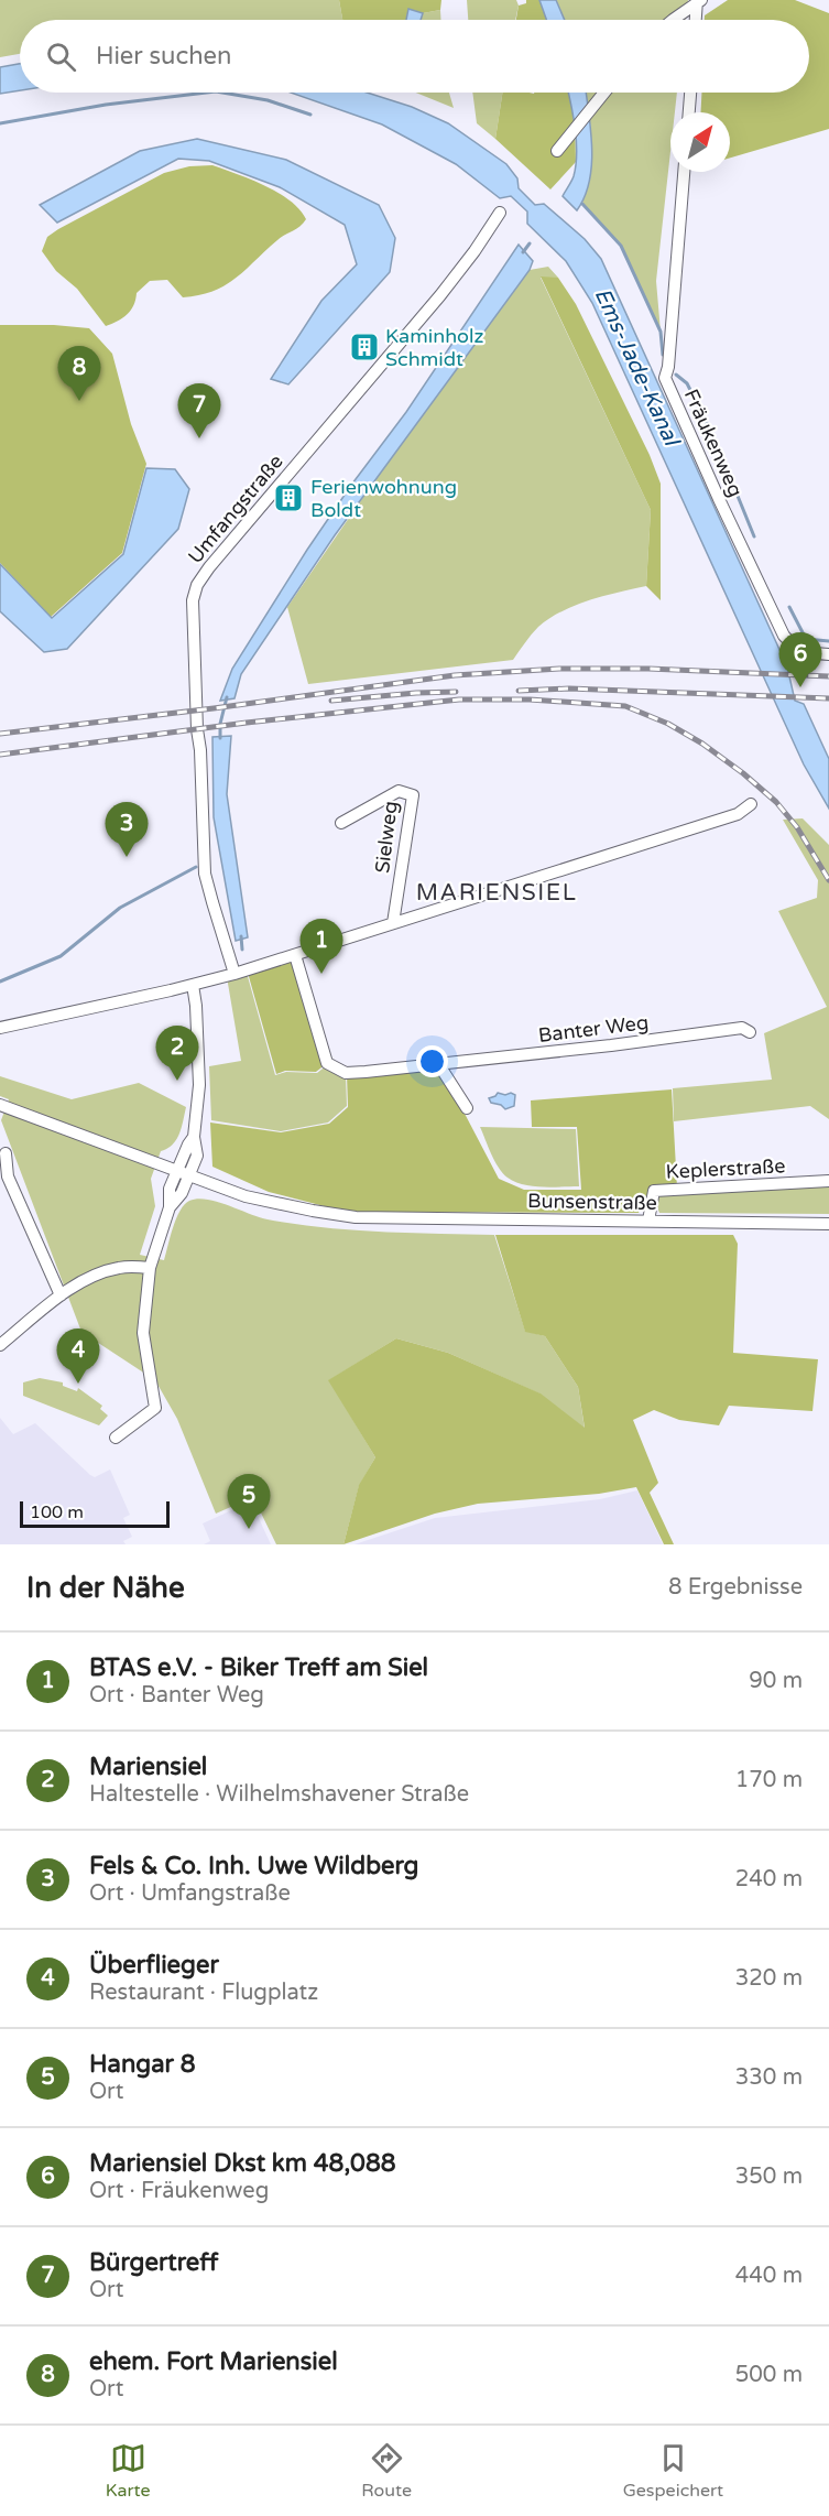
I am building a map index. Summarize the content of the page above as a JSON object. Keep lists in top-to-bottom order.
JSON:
{
  "streets": {
    "street": [
      "Fräukenweg",
      "Umfangstraße",
      "Sielweg",
      "Banter Weg",
      "Keplerstraße",
      "Bunsenstraße"
    ]
  },
  "crossings": [
    ["Keplerstraße", "Bunsenstraße"]
  ],
  "districts": ["MARIENSIEL"],
  "water": ["Ems-Jade-Kanal"],
  "places": {
    "building": ["Kaminholz Schmidt", "Ferienwohnung Boldt"]
  },
  "scale_bar": "100 m",
  "north": "top right",
  "page": {
    "search": "Hier suchen",
    "pins": [
      "8",
      "7",
      "6",
      "3",
      "1",
      "2",
      "4",
      "5"
    ],
    "scale": "100 m",
    "heading": ["In der Nähe", "8 Ergebnisse"],
    "list": [
      {
        "mark": "1",
        "name": "BTAS e.V. - Biker Treff am Siel",
        "note": "Ort · Banter Weg",
        "value": "90 m"
      },
      {
        "mark": "2",
        "name": "Mariensiel",
        "note": "Haltestelle · Wilhelmshavener Straße",
        "value": "170 m"
      },
      {
        "mark": "3",
        "name": "Fels & Co. Inh. Uwe Wildberg",
        "note": "Ort · Umfangstraße",
        "value": "240 m"
      },
      {
        "mark": "4",
        "name": "Überflieger",
        "note": "Restaurant · Flugplatz",
        "value": "320 m"
      },
      {
        "mark": "5",
        "name": "Hangar 8",
        "note": "Ort",
        "value": "330 m"
      },
      {
        "mark": "6",
        "name": "Mariensiel Dkst km 48,088",
        "note": "Ort · Fräukenweg",
        "value": "350 m"
      },
      {
        "mark": "7",
        "name": "Bürgertreff",
        "note": "Ort",
        "value": "440 m"
      },
      {
        "mark": "8",
        "name": "ehem. Fort Mariensiel",
        "note": "Ort",
        "value": "500 m"
      }
    ],
    "nav": ["Karte", "Route", "Gespeichert"]
  }
}
